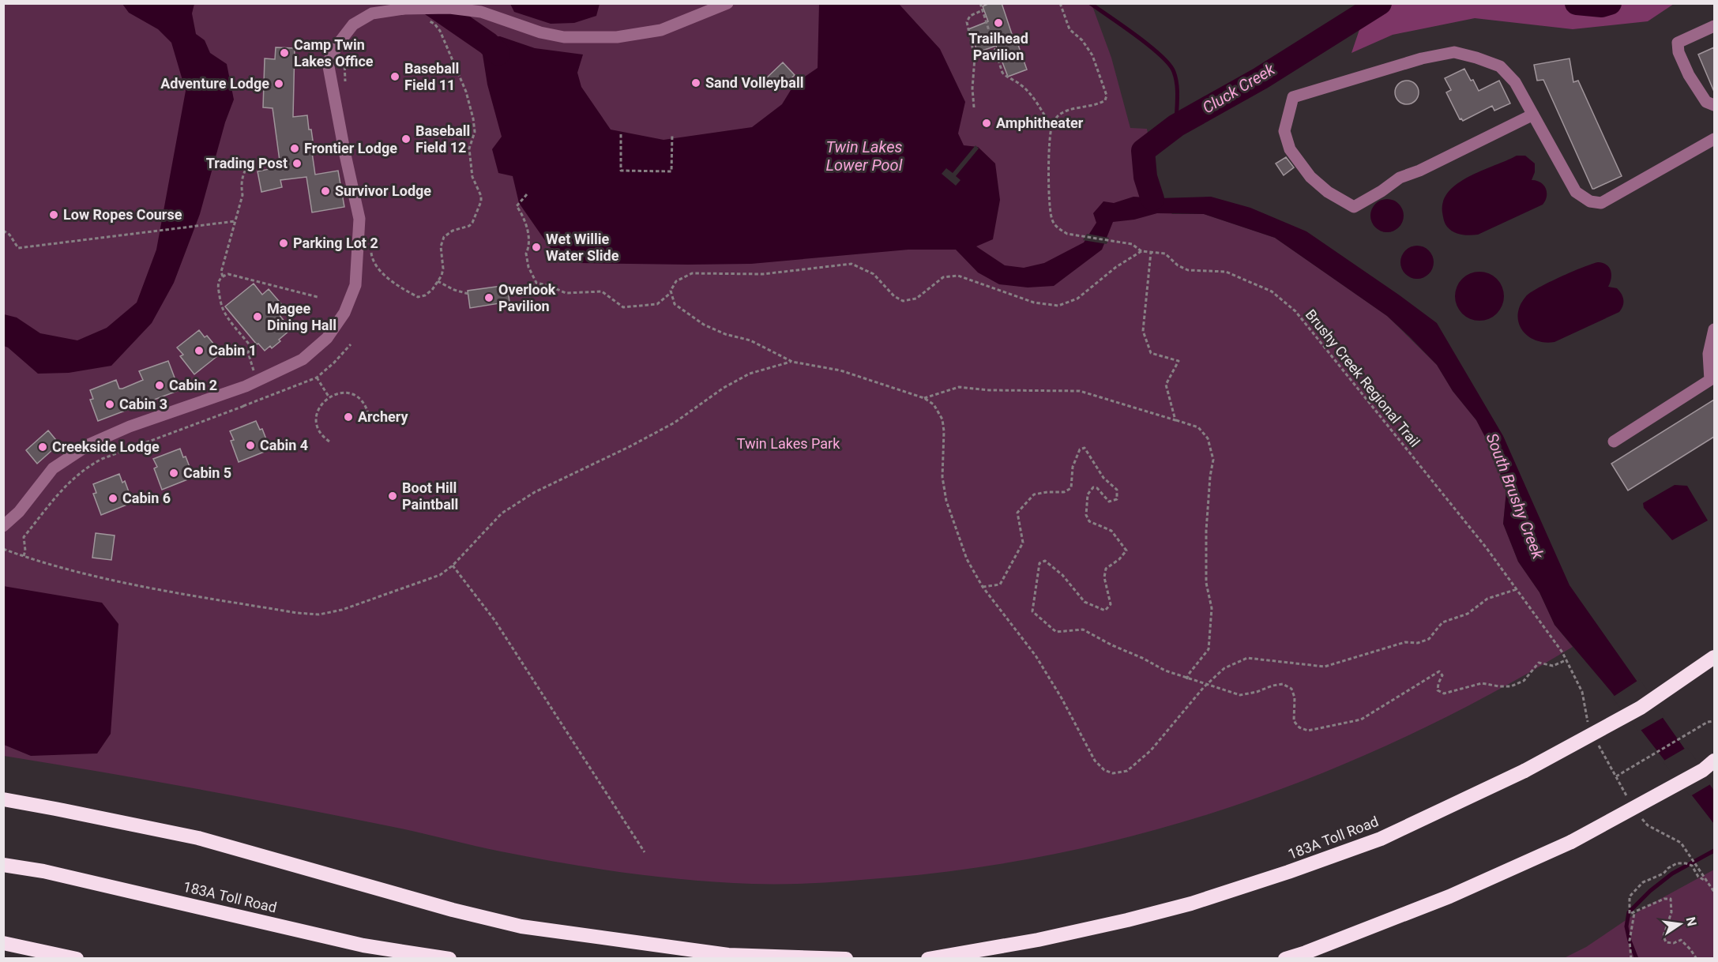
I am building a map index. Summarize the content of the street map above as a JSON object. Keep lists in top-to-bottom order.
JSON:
{
  "streets": {
    "highway": ["183A Toll Road"],
    "path": ["Brushy Creek Regional Trail"]
  },
  "water": ["Cluck Creek", "Twin Lakes Lower Pool", "South Brushy Creek"],
  "parks": ["Twin Lakes Park"],
  "places": [
    "Trailhead Pavilion",
    "Camp Twin Lakes Office",
    "Baseball Field 11",
    "Sand Volleyball",
    "Adventure Lodge",
    "Amphitheater",
    "Baseball Field 12",
    "Frontier Lodge",
    "Trading Post",
    "Survivor Lodge",
    "Low Ropes Course",
    "Parking Lot 2",
    "Wet Willie Water Slide",
    "Overlook Pavilion",
    "Magee Dining Hall",
    "Cabin 1",
    "Cabin 2",
    "Cabin 3",
    "Archery",
    "Cabin 4",
    "Creekside Lodge",
    "Cabin 5",
    "Boot Hill Paintball",
    "Cabin 6"
  ],
  "north": "right"
}
